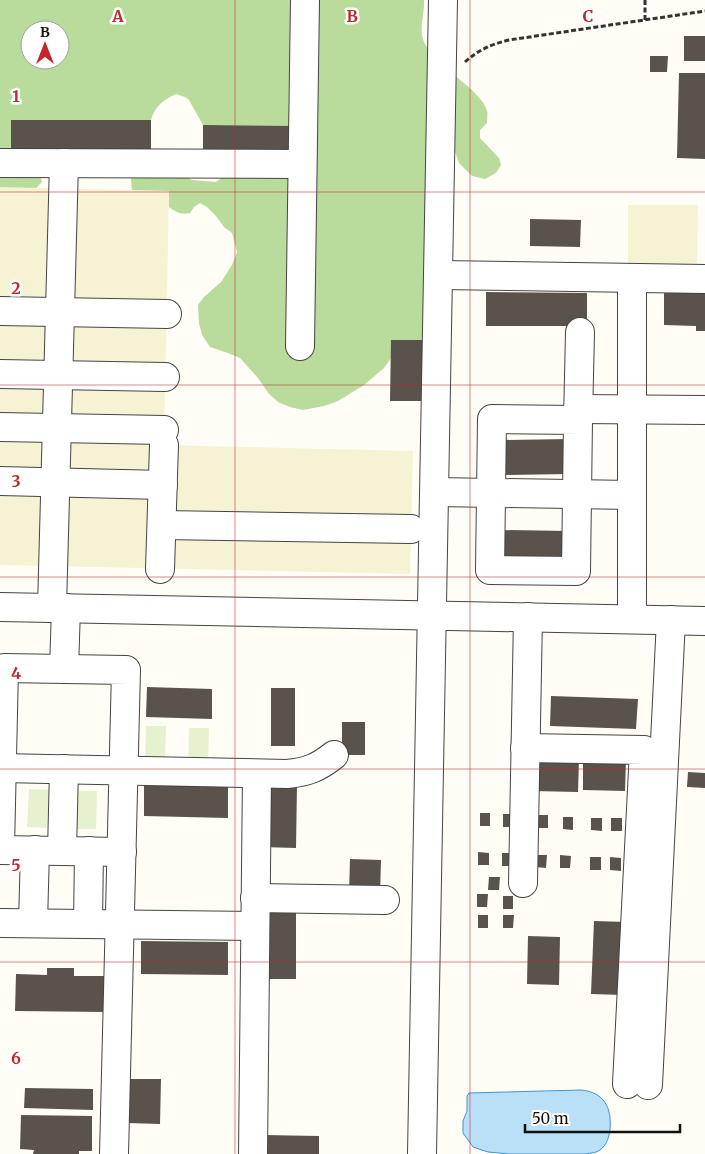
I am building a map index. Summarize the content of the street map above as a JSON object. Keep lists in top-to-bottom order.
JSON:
{
  "scale_bar": "50 m",
  "north": "top",
  "grid": {
    "columns": ["A", "B", "C"],
    "rows": [
      "1",
      "2",
      "3",
      "4",
      "5",
      "6"
    ]
  }
}
